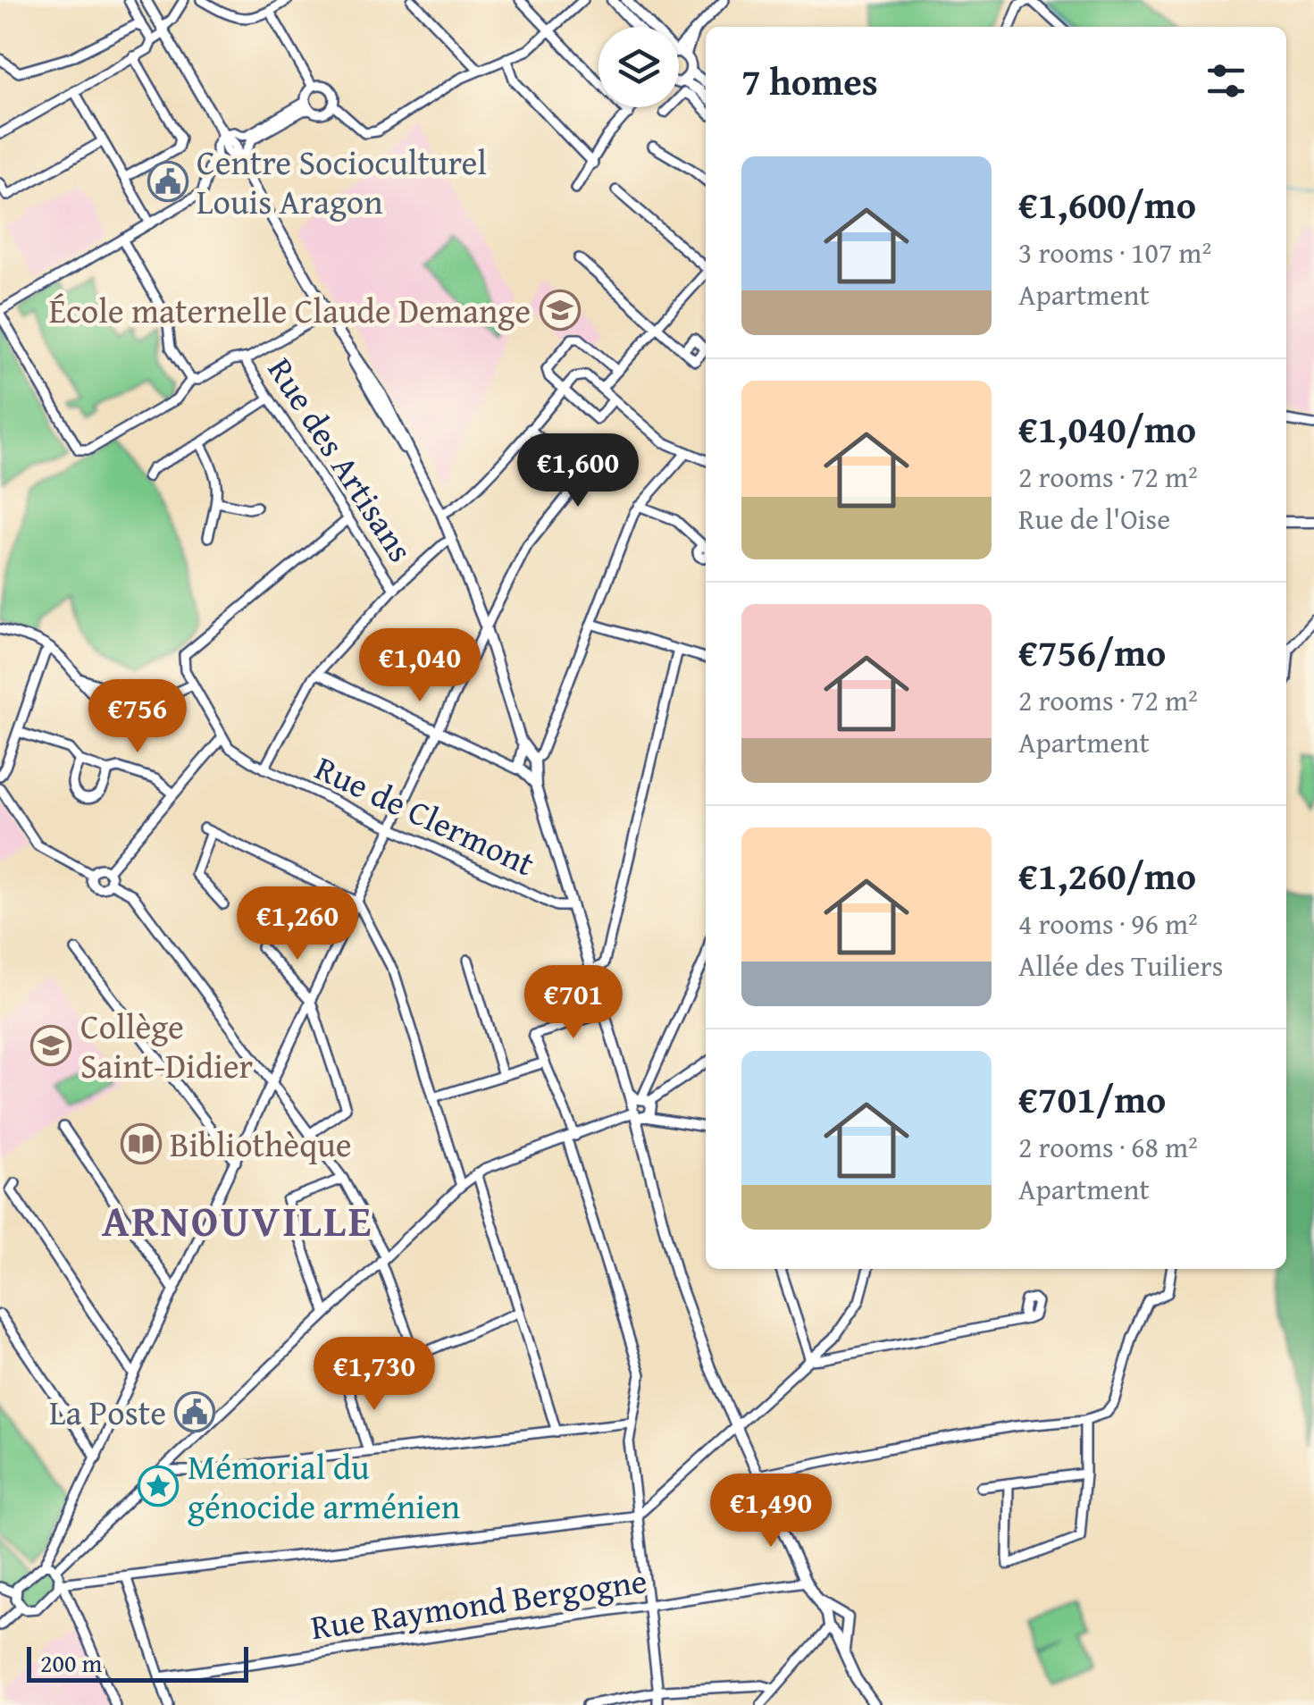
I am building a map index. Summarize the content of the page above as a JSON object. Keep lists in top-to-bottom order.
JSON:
{
  "streets": {
    "street": ["Rue des Artisans", "Rue de Clermont", "Rue Raymond Bergogne"]
  },
  "crossings": [
    ["Rue des Artisans", "Rue de Clermont"]
  ],
  "districts": ["ARNOUVILLE"],
  "places": {
    "public building": ["Centre Socioculturel Louis Aragon", "La Poste"],
    "school or university": ["École maternelle Claude Demange", "Collège Saint-Didier"],
    "library": ["Bibliothèque"],
    "place": ["Mémorial du génocide arménien"]
  },
  "scale_bar": "200 m",
  "page": {
    "heading": "7 homes",
    "list": [
      {
        "name": "€1,600/mo",
        "note": "3 rooms · 107 m² · Apartment"
      },
      {
        "name": "€1,040/mo",
        "note": "2 rooms · 72 m² · Rue de l'Oise"
      },
      {
        "name": "€756/mo",
        "note": "2 rooms · 72 m² · Apartment"
      },
      {
        "name": "€1,260/mo",
        "note": "4 rooms · 96 m² · Allée des Tuiliers"
      },
      {
        "name": "€701/mo",
        "note": "2 rooms · 68 m² · Apartment"
      }
    ],
    "price": [
      "€1,600",
      "€1,040",
      "€756",
      "€1,260",
      "€701",
      "€1,730",
      "€1,490"
    ],
    "scale": "200 m"
  }
}
